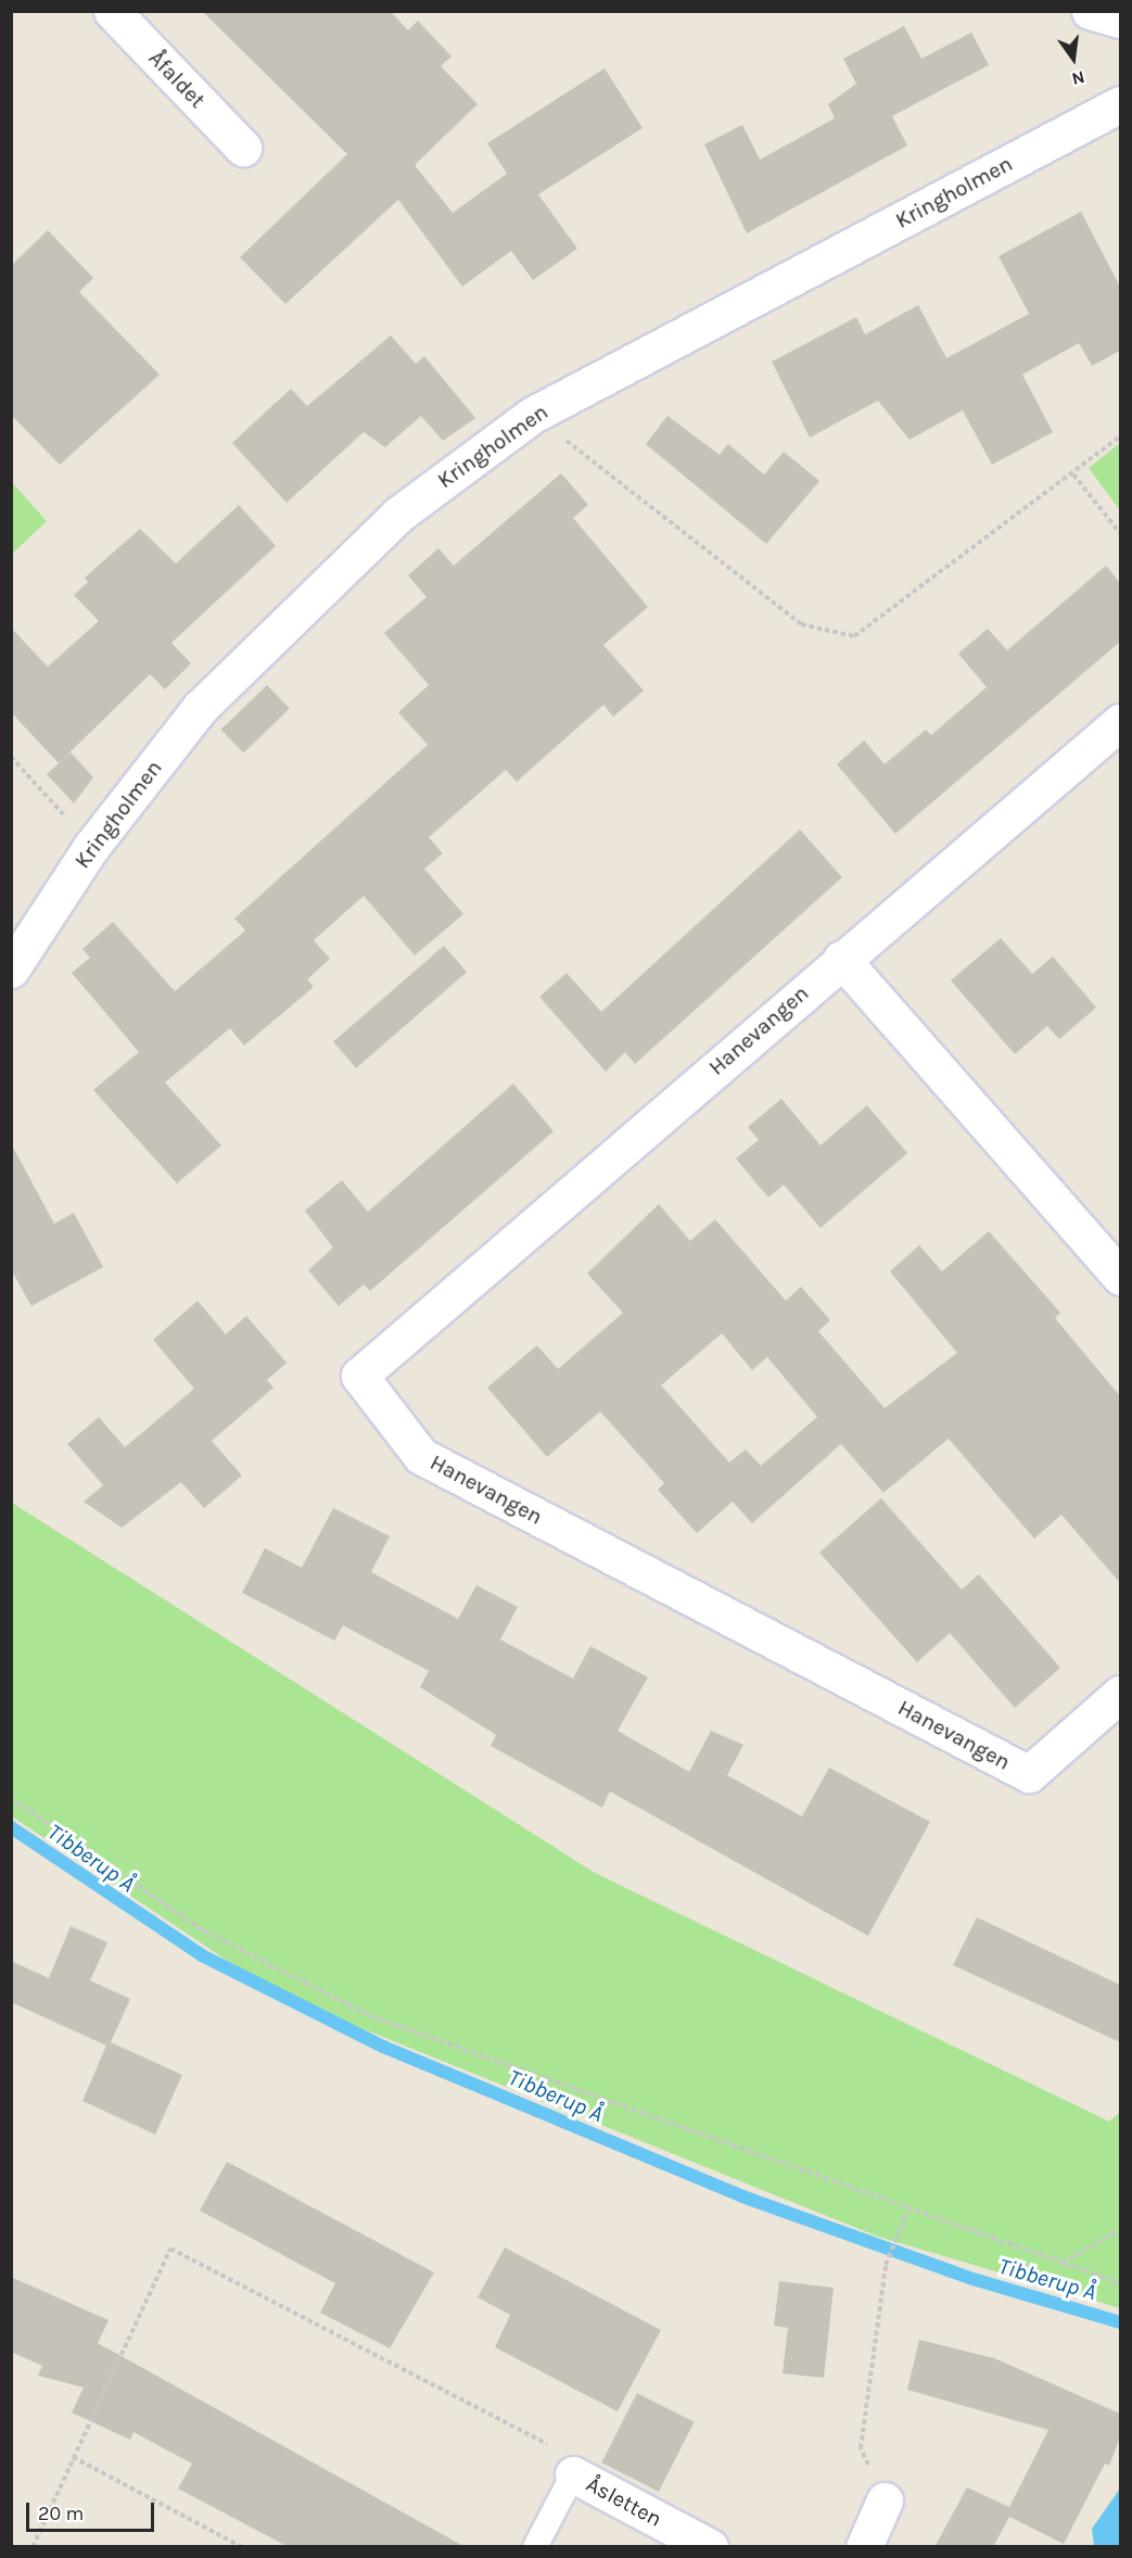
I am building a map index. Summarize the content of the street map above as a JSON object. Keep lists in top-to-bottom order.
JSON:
{
  "streets": {
    "street": [
      "Åfaldet",
      "Kringholmen",
      "Hanevangen",
      "Åsletten"
    ]
  },
  "water": ["Tibberup Å"],
  "scale_bar": "20 m",
  "north": "bottom"
}
